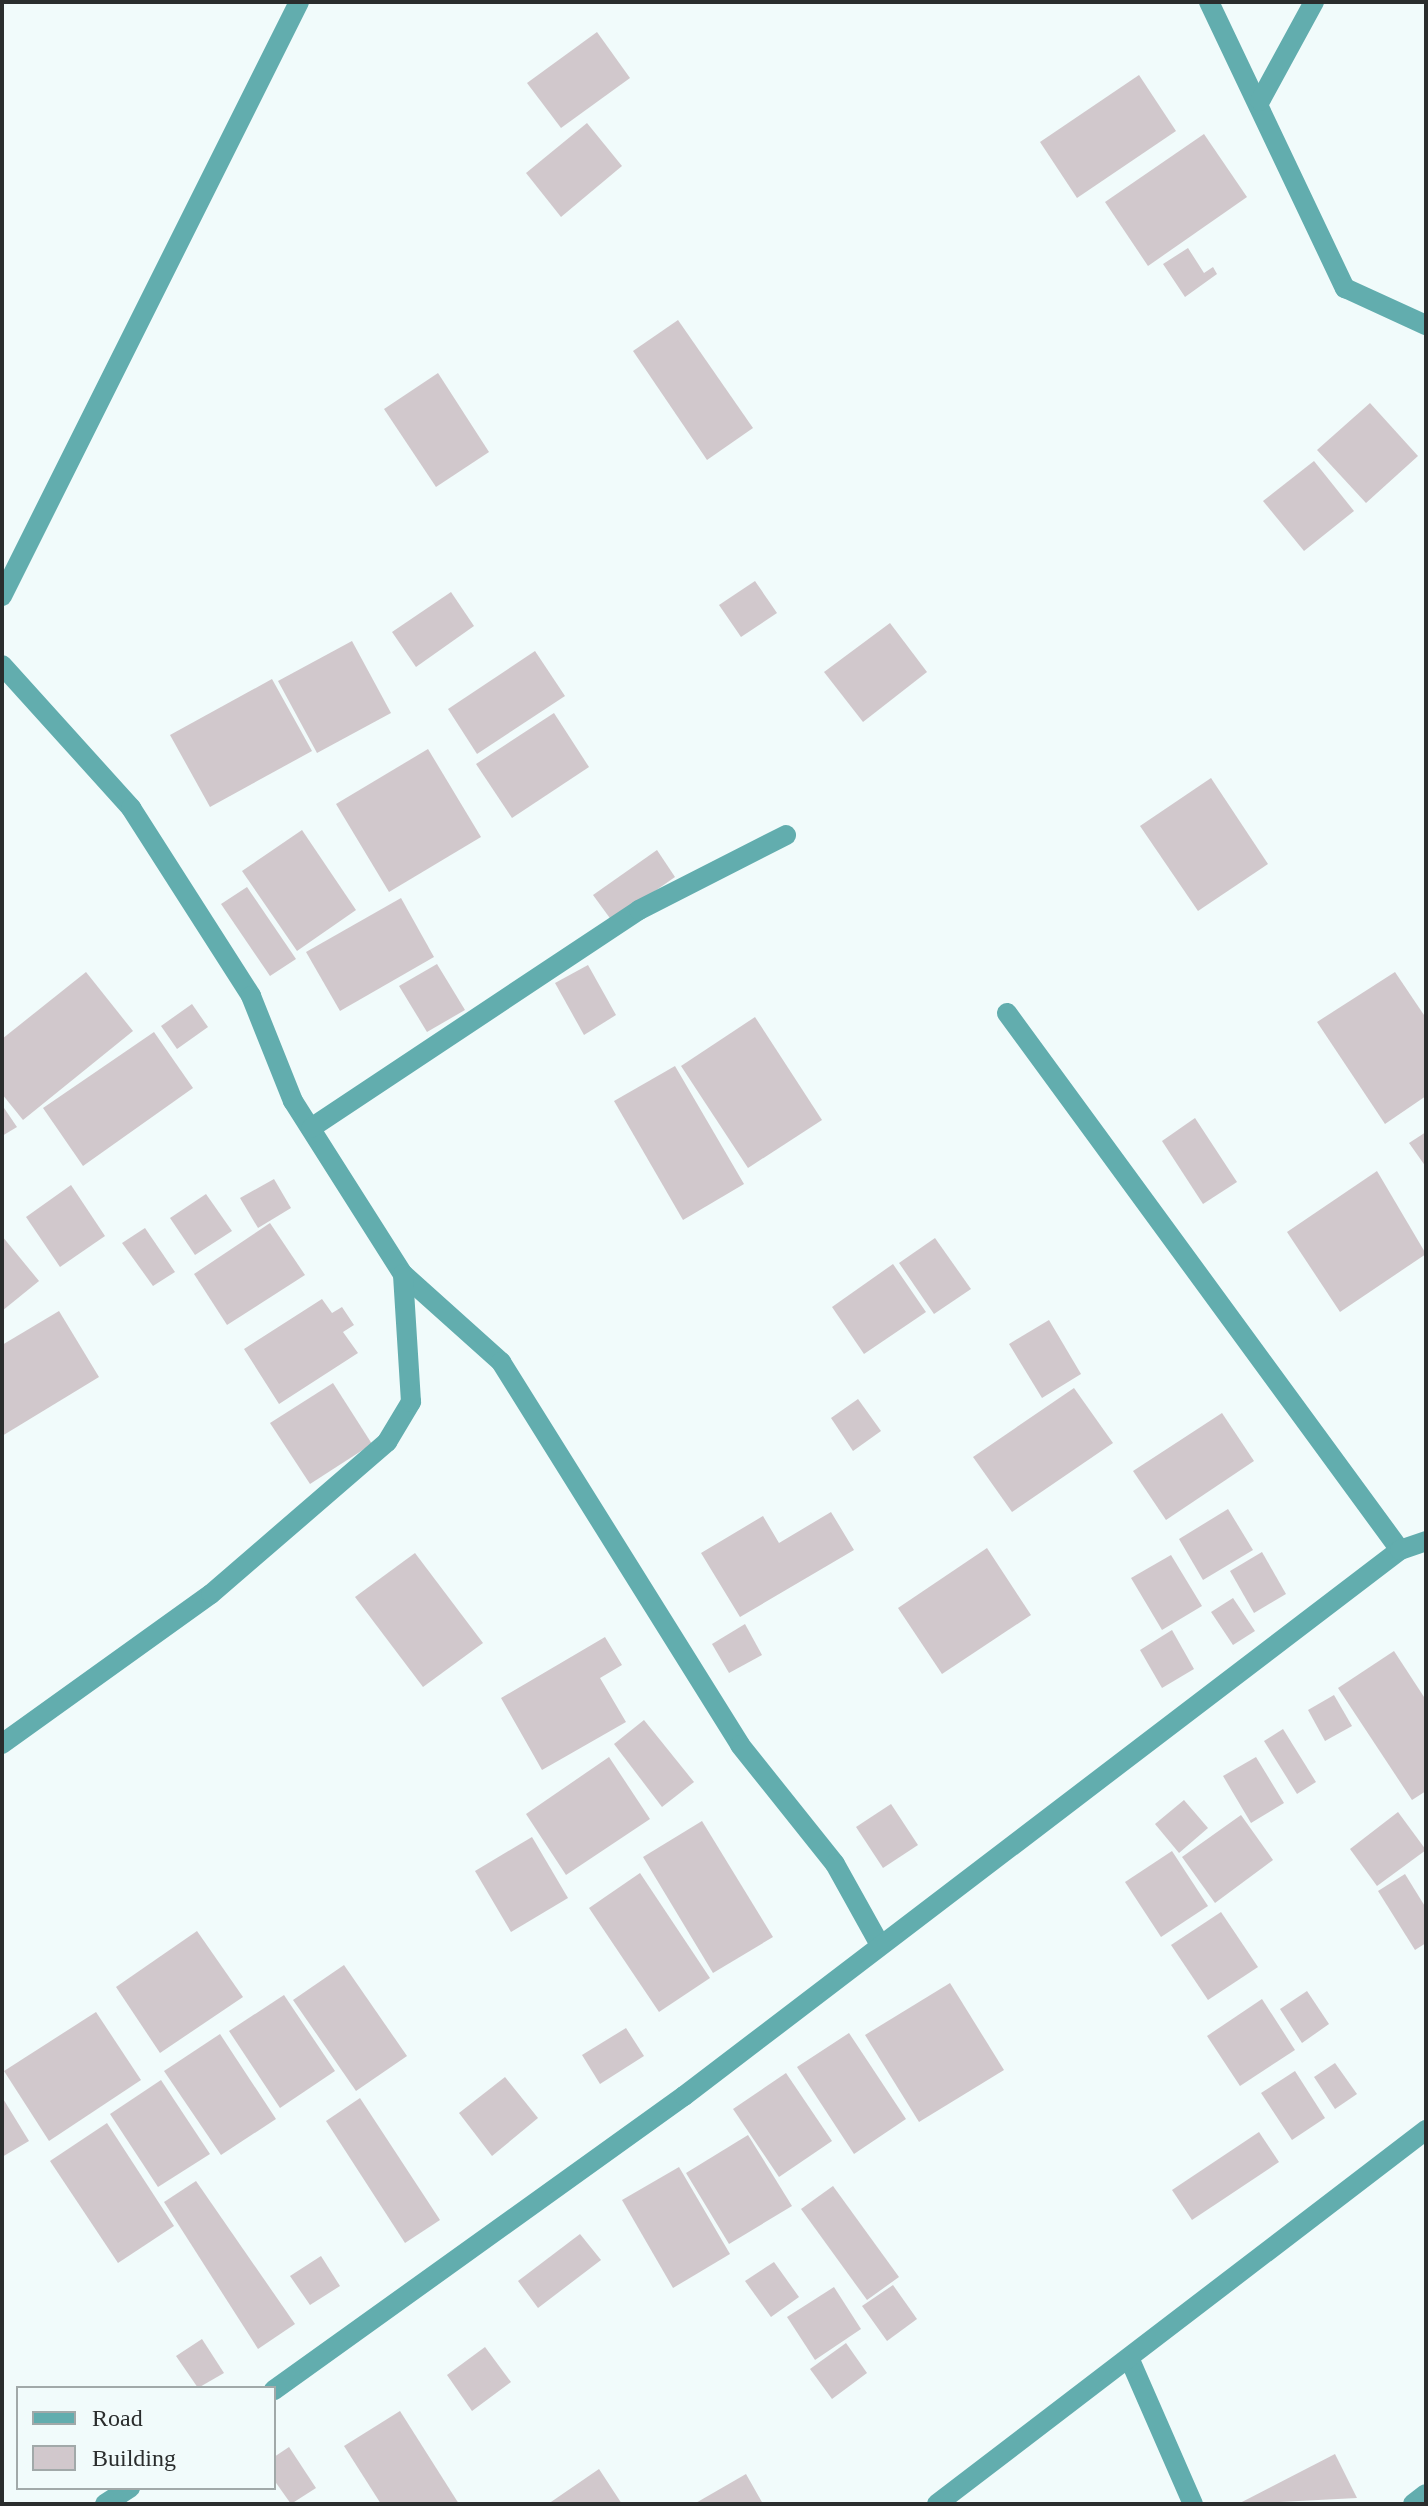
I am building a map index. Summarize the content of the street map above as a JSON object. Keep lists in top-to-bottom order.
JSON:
{
  "legend": ["Road", "Building"]
}
